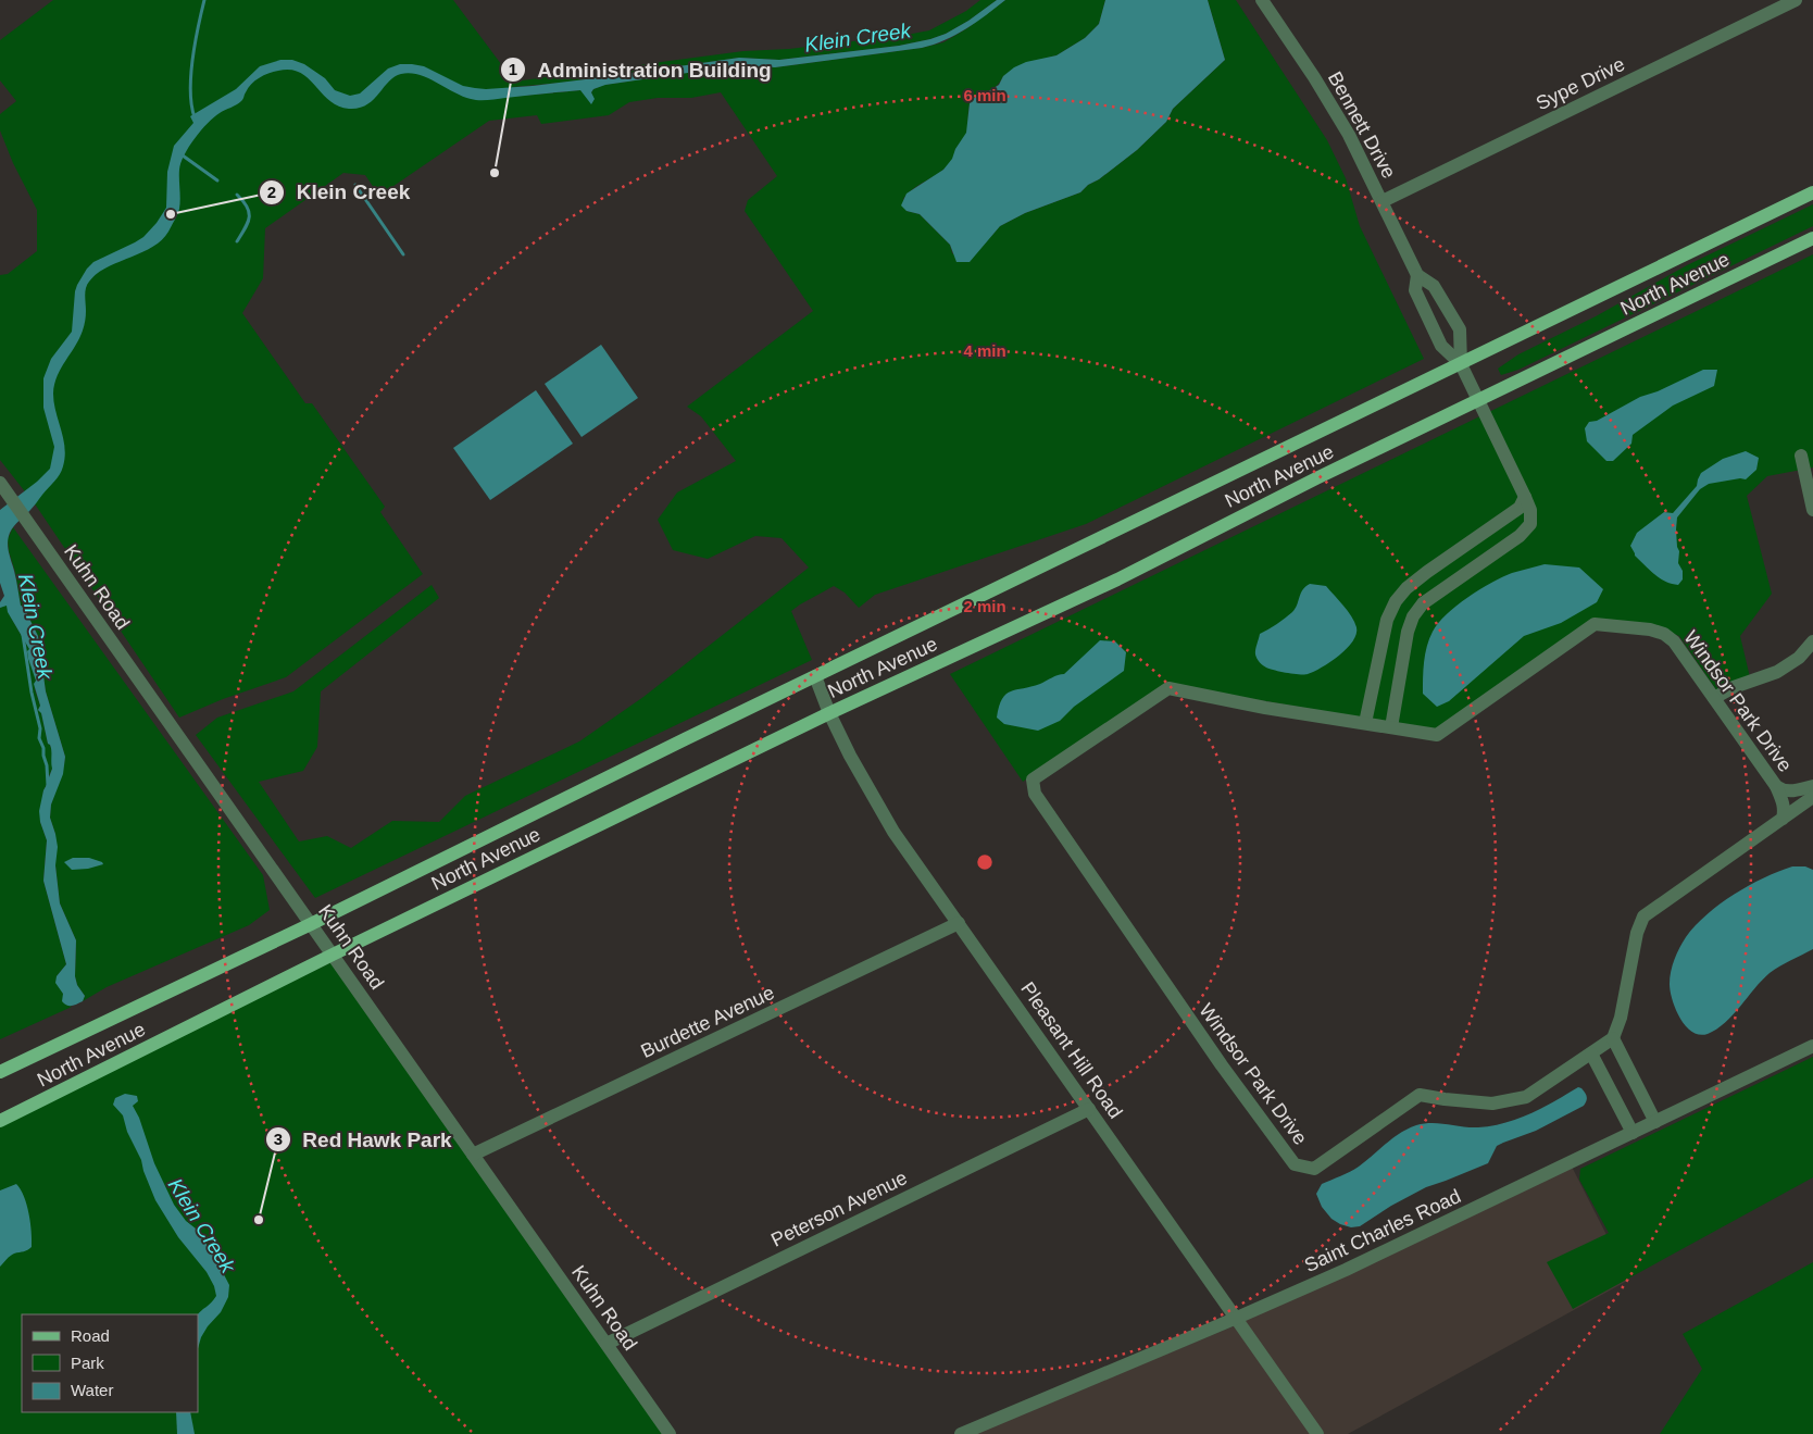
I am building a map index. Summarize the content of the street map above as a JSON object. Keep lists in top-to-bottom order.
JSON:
{
  "streets": {
    "main road": ["North Avenue"],
    "street": [
      "Sype Drive",
      "Bennett Drive",
      "Kuhn Road",
      "Windsor Park Drive",
      "Burdette Avenue",
      "Pleasant Hill Road",
      "Peterson Avenue",
      "Saint Charles Road"
    ]
  },
  "crossings": [
    ["Sype Drive", "Bennett Drive"],
    ["Bennett Drive", "North Avenue"],
    ["North Avenue", "Kuhn Road"],
    ["North Avenue", "Pleasant Hill Road"],
    ["Kuhn Road", "Burdette Avenue"],
    ["Kuhn Road", "Peterson Avenue"],
    ["Burdette Avenue", "Pleasant Hill Road"],
    ["Pleasant Hill Road", "Peterson Avenue"],
    ["Pleasant Hill Road", "Saint Charles Road"]
  ],
  "water": ["Klein Creek"],
  "places": ["Administration Building", "Klein Creek", "Red Hawk Park"],
  "legend": ["Road", "Park", "Water"],
  "rings": ["6 min", "4 min", "2 min"]
}
